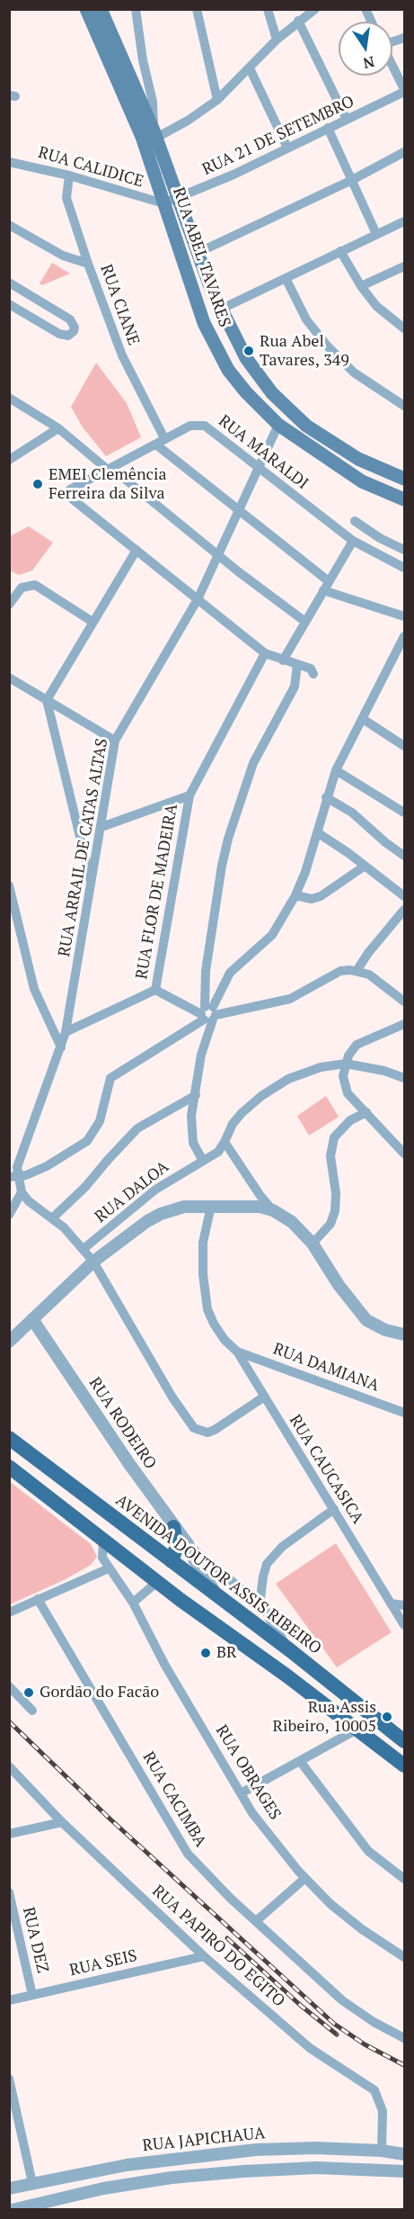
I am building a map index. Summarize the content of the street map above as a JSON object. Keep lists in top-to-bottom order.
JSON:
{
  "streets": {
    "main road": ["RUA ABEL TAVARES", "AVENIDA DOUTOR ASSIS RIBEIRO"],
    "street": [
      "RUA 21 DE SETEMBRO",
      "RUA CALIDICE",
      "RUA CIANE",
      "RUA MARALDI",
      "RUA ARRAIL DE CATAS ALTAS",
      "RUA FLOR DE MADEIRA",
      "RUA DALOA",
      "RUA DAMIANA",
      "RUA RODEIRO",
      "RUA CAUCASICA",
      "RUA OBRAGES",
      "RUA CACIMBA",
      "RUA DEZ",
      "RUA PAPIRO DO EGITO",
      "RUA SEIS",
      "RUA JAPICHAUA"
    ]
  },
  "crossings": [
    ["RUA 21 DE SETEMBRO", "RUA CALIDICE"],
    ["RUA 21 DE SETEMBRO", "RUA ABEL TAVARES"],
    ["RUA CALIDICE", "RUA ABEL TAVARES"],
    ["RUA CALIDICE", "RUA CIANE"],
    ["RUA ABEL TAVARES", "RUA ARRAIL DE CATAS ALTAS"],
    ["RUA CIANE", "RUA MARALDI"],
    ["RUA MARALDI", "RUA ARRAIL DE CATAS ALTAS"],
    ["RUA MARALDI", "RUA FLOR DE MADEIRA"],
    ["RUA ARRAIL DE CATAS ALTAS", "RUA FLOR DE MADEIRA"],
    ["RUA DAMIANA", "RUA CAUCASICA"],
    ["RUA RODEIRO", "AVENIDA DOUTOR ASSIS RIBEIRO"],
    ["RUA DEZ", "RUA SEIS"],
    ["RUA PAPIRO DO EGITO", "RUA SEIS"],
    ["RUA PAPIRO DO EGITO", "RUA JAPICHAUA"]
  ],
  "places": [
    "Rua Abel Tavares, 349",
    "EMEI Clemência Ferreira da Silva",
    "BR",
    "Gordão do Facão",
    "Rua Assis Ribeiro, 10005"
  ],
  "north": "bottom"
}
